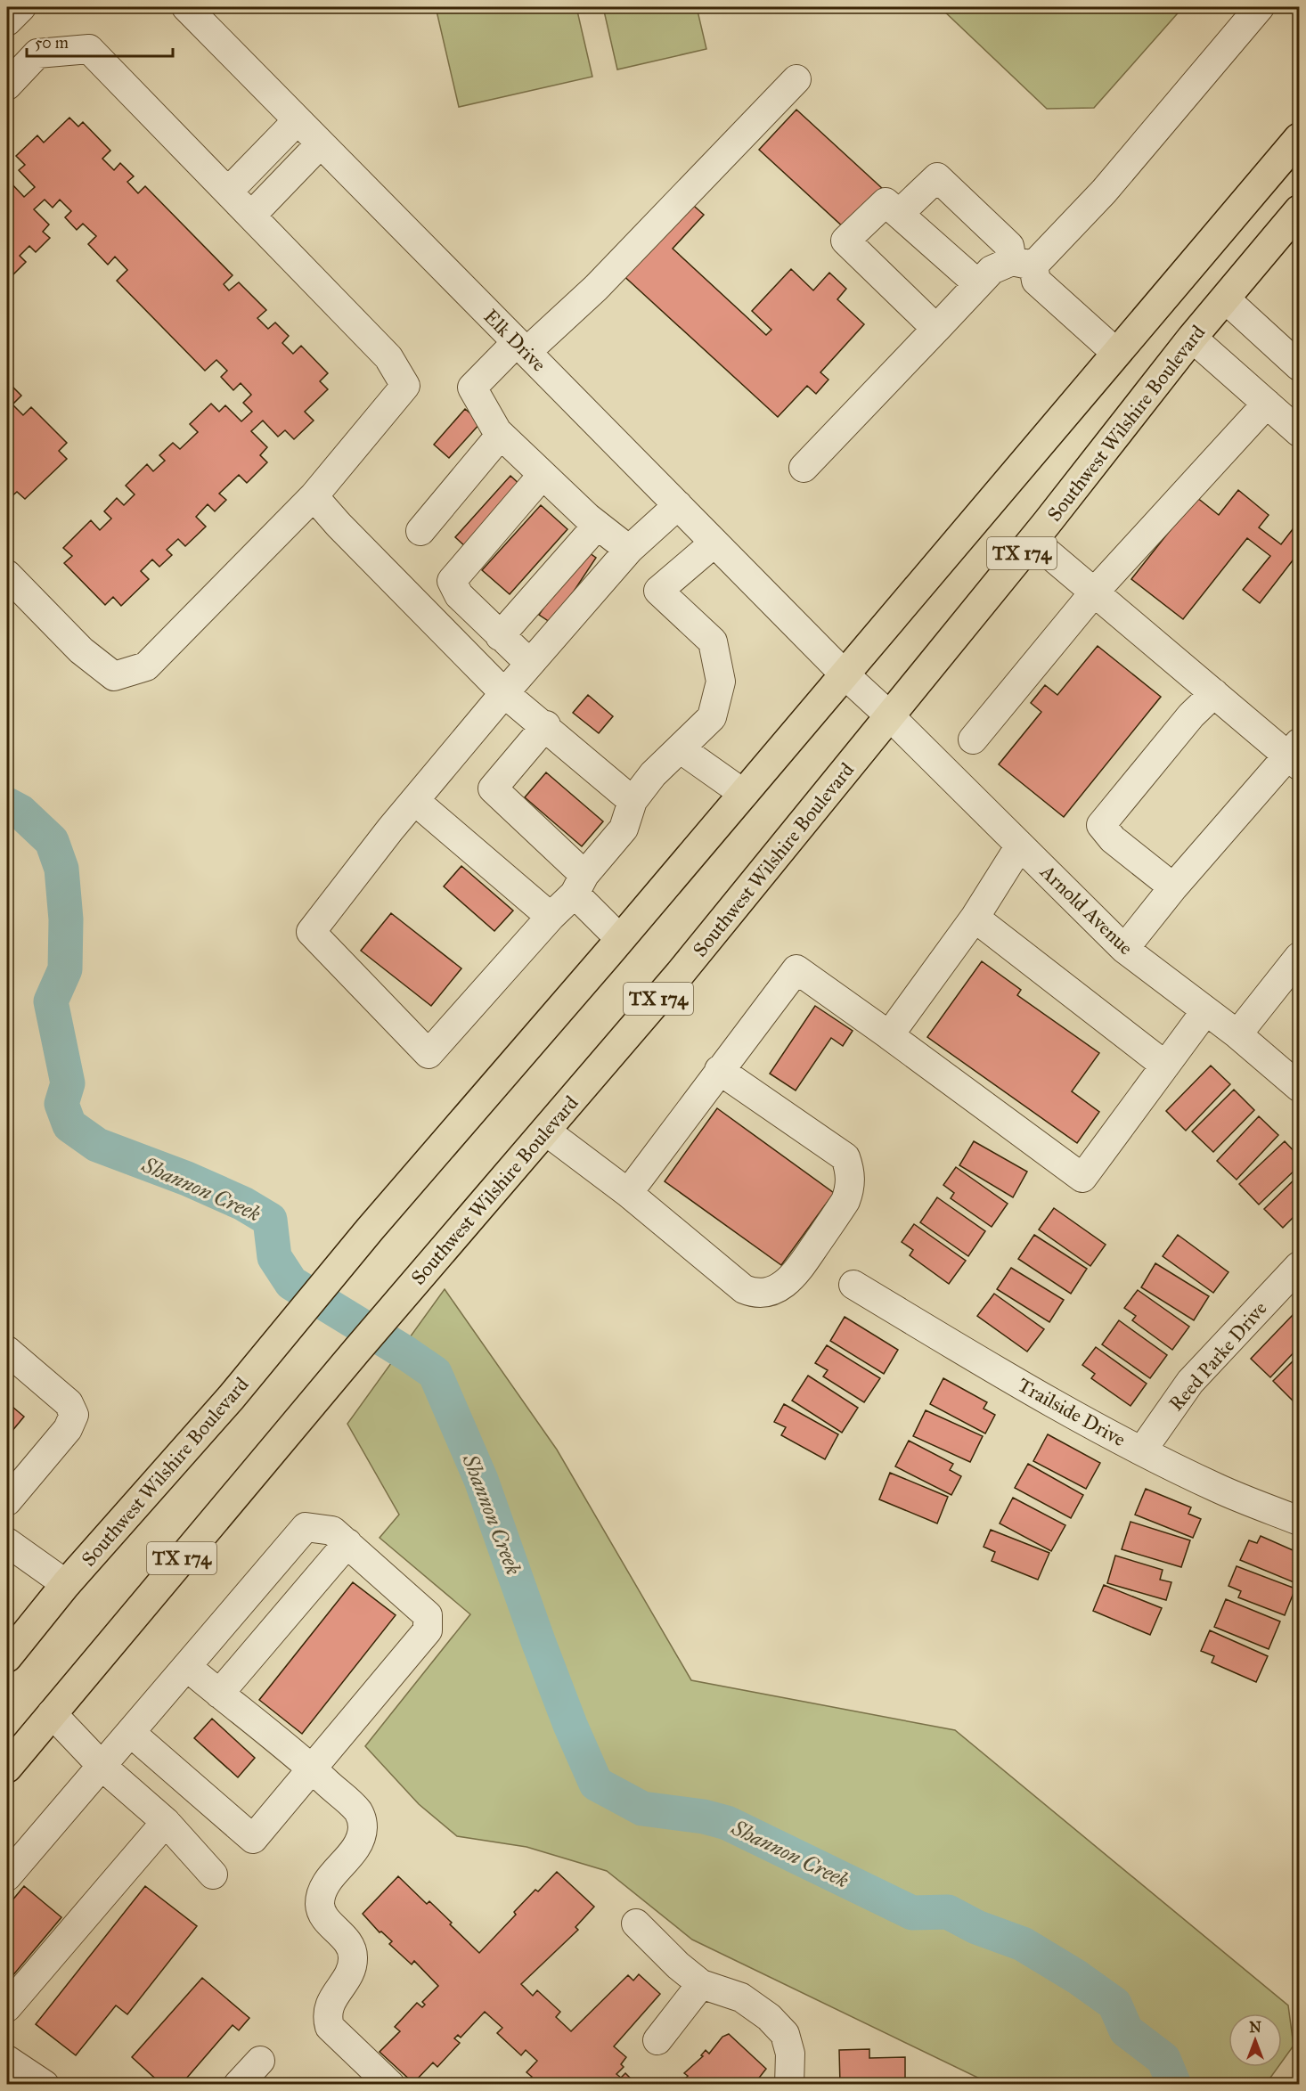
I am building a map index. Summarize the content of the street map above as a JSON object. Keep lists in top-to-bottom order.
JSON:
{
  "streets": {
    "main road": ["Southwest Wilshire Boulevard", "TX 174"],
    "street": [
      "Elk Drive",
      "Arnold Avenue",
      "Reed Parke Drive",
      "Trailside Drive"
    ]
  },
  "crossings": [
    ["Elk Drive", "Southwest Wilshire Boulevard"],
    ["Elk Drive", "Arnold Avenue"],
    ["Southwest Wilshire Boulevard", "Arnold Avenue"],
    ["Reed Parke Drive", "Trailside Drive"]
  ],
  "water": ["Shannon Creek"],
  "scale_bar": "50 m",
  "north": "top"
}
